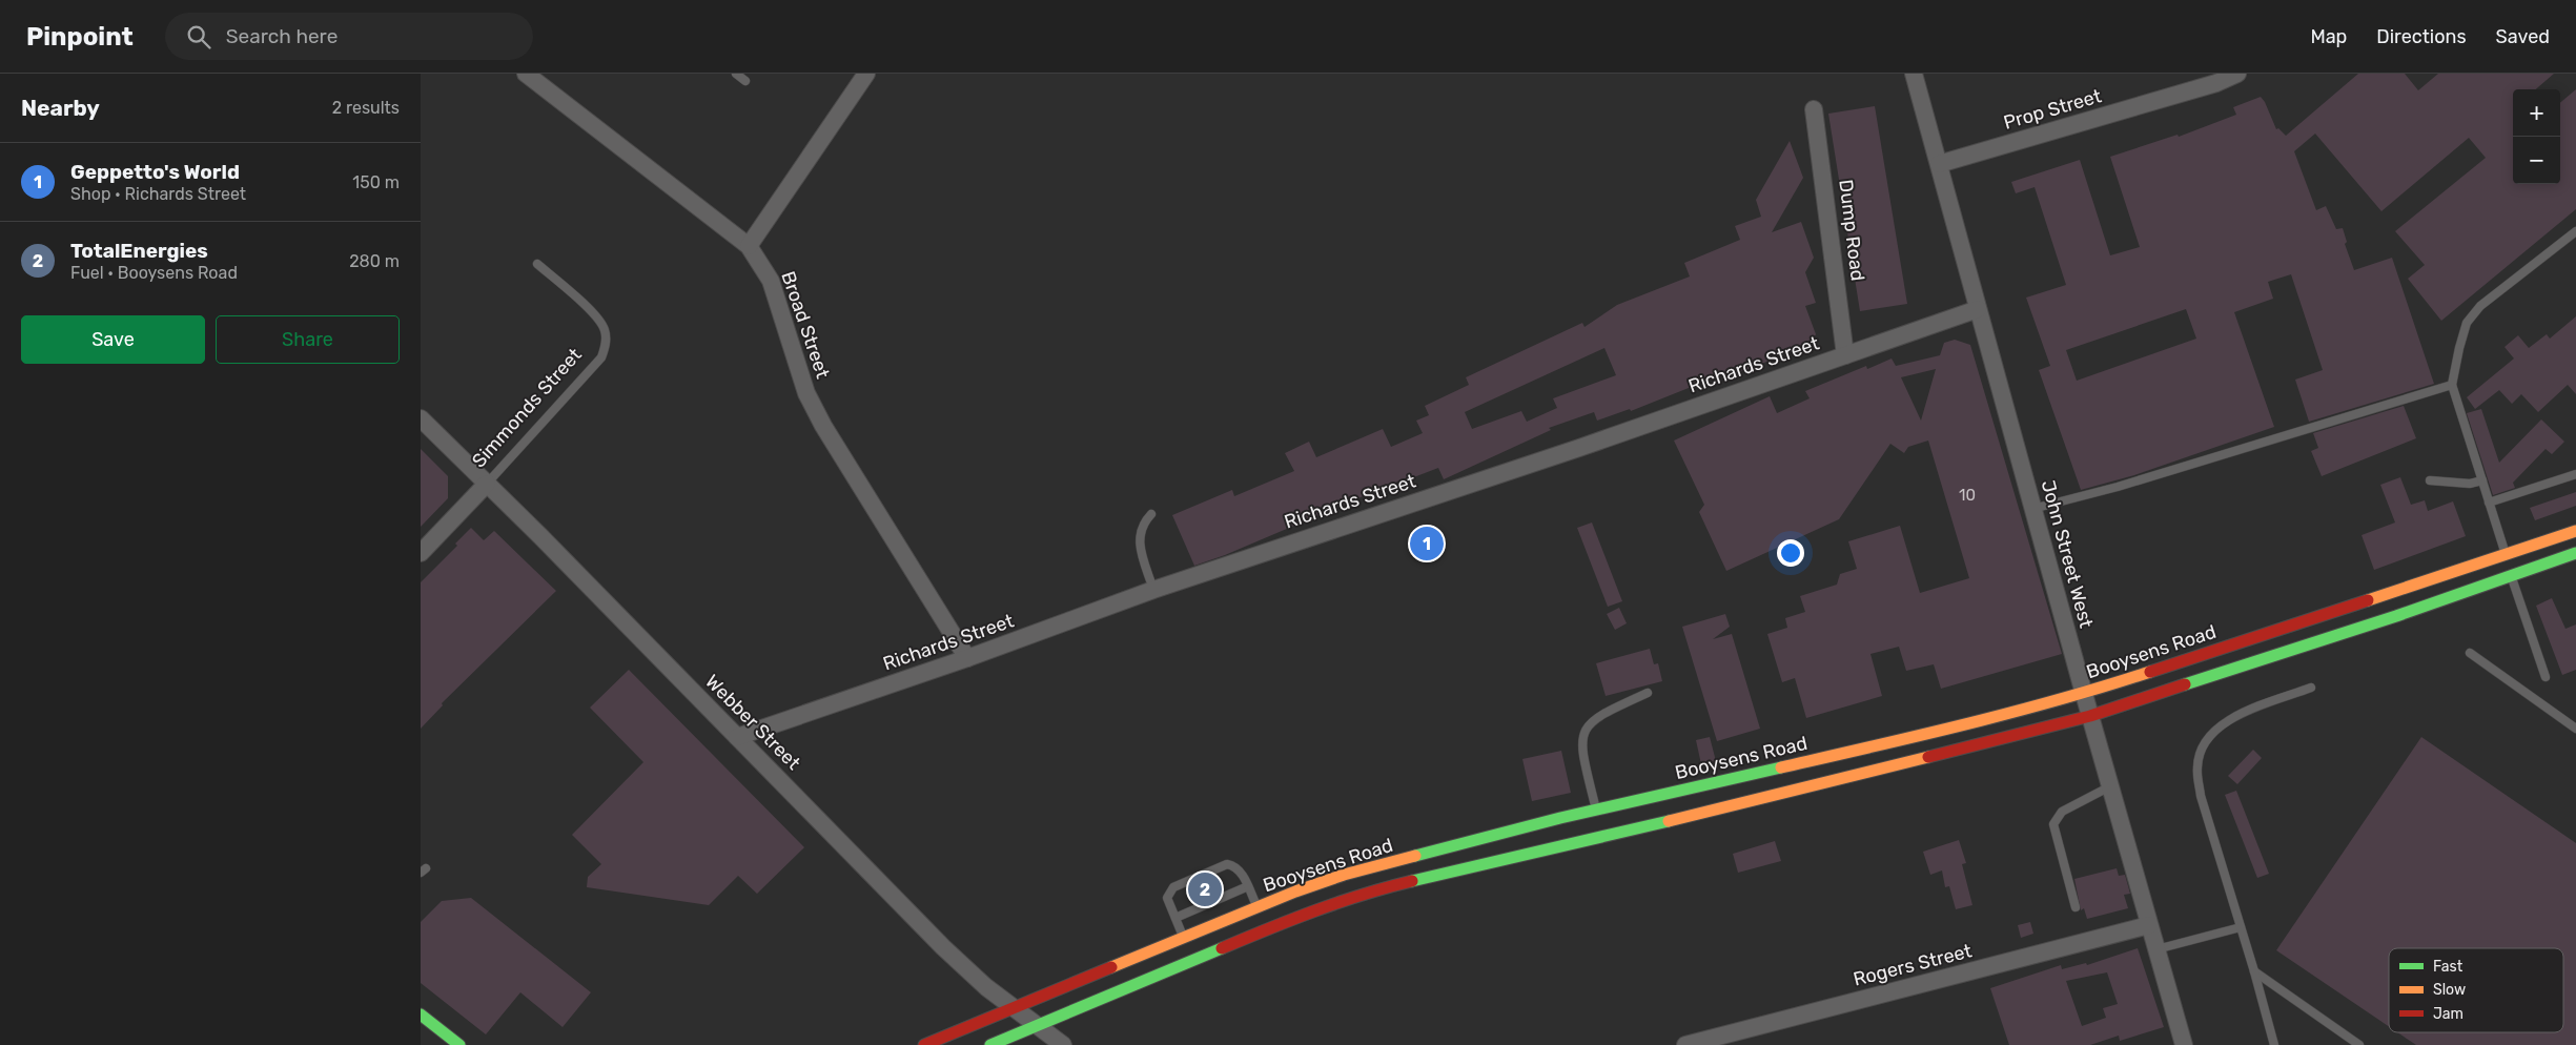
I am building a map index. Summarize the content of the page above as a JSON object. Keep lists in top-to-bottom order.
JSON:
{
  "streets": {
    "main road": ["Booysens Road"],
    "street": [
      "Prop Street",
      "Dump Road",
      "Broad Street",
      "Richards Street",
      "Simmonds Street",
      "John Street West",
      "Webber Street",
      "Rogers Street"
    ]
  },
  "crossings": [
    ["Prop Street", "John Street West"],
    ["Dump Road", "Richards Street"],
    ["Broad Street", "Richards Street"],
    ["Richards Street", "John Street West"],
    ["Richards Street", "Webber Street"],
    ["Simmonds Street", "Webber Street"],
    ["John Street West", "Booysens Road"],
    ["John Street West", "Rogers Street"],
    ["Booysens Road", "Webber Street"]
  ],
  "house_numbers": ["10"],
  "legend": ["Fast", "Slow", "Jam"],
  "page": {
    "header": "Pinpoint",
    "search": "Search here",
    "nav": ["Map", "Directions", "Saved"],
    "heading": ["Nearby", "2 results"],
    "map_buttons": ["+", "−"],
    "list": [
      {
        "mark": "1",
        "name": "Geppetto's World",
        "note": "Shop · Richards Street",
        "value": "150 m"
      },
      {
        "mark": "2",
        "name": "TotalEnergies",
        "note": "Fuel · Booysens Road",
        "value": "280 m"
      }
    ],
    "buttons": ["Save", "Share"],
    "pins": ["1", "2"]
  }
}
